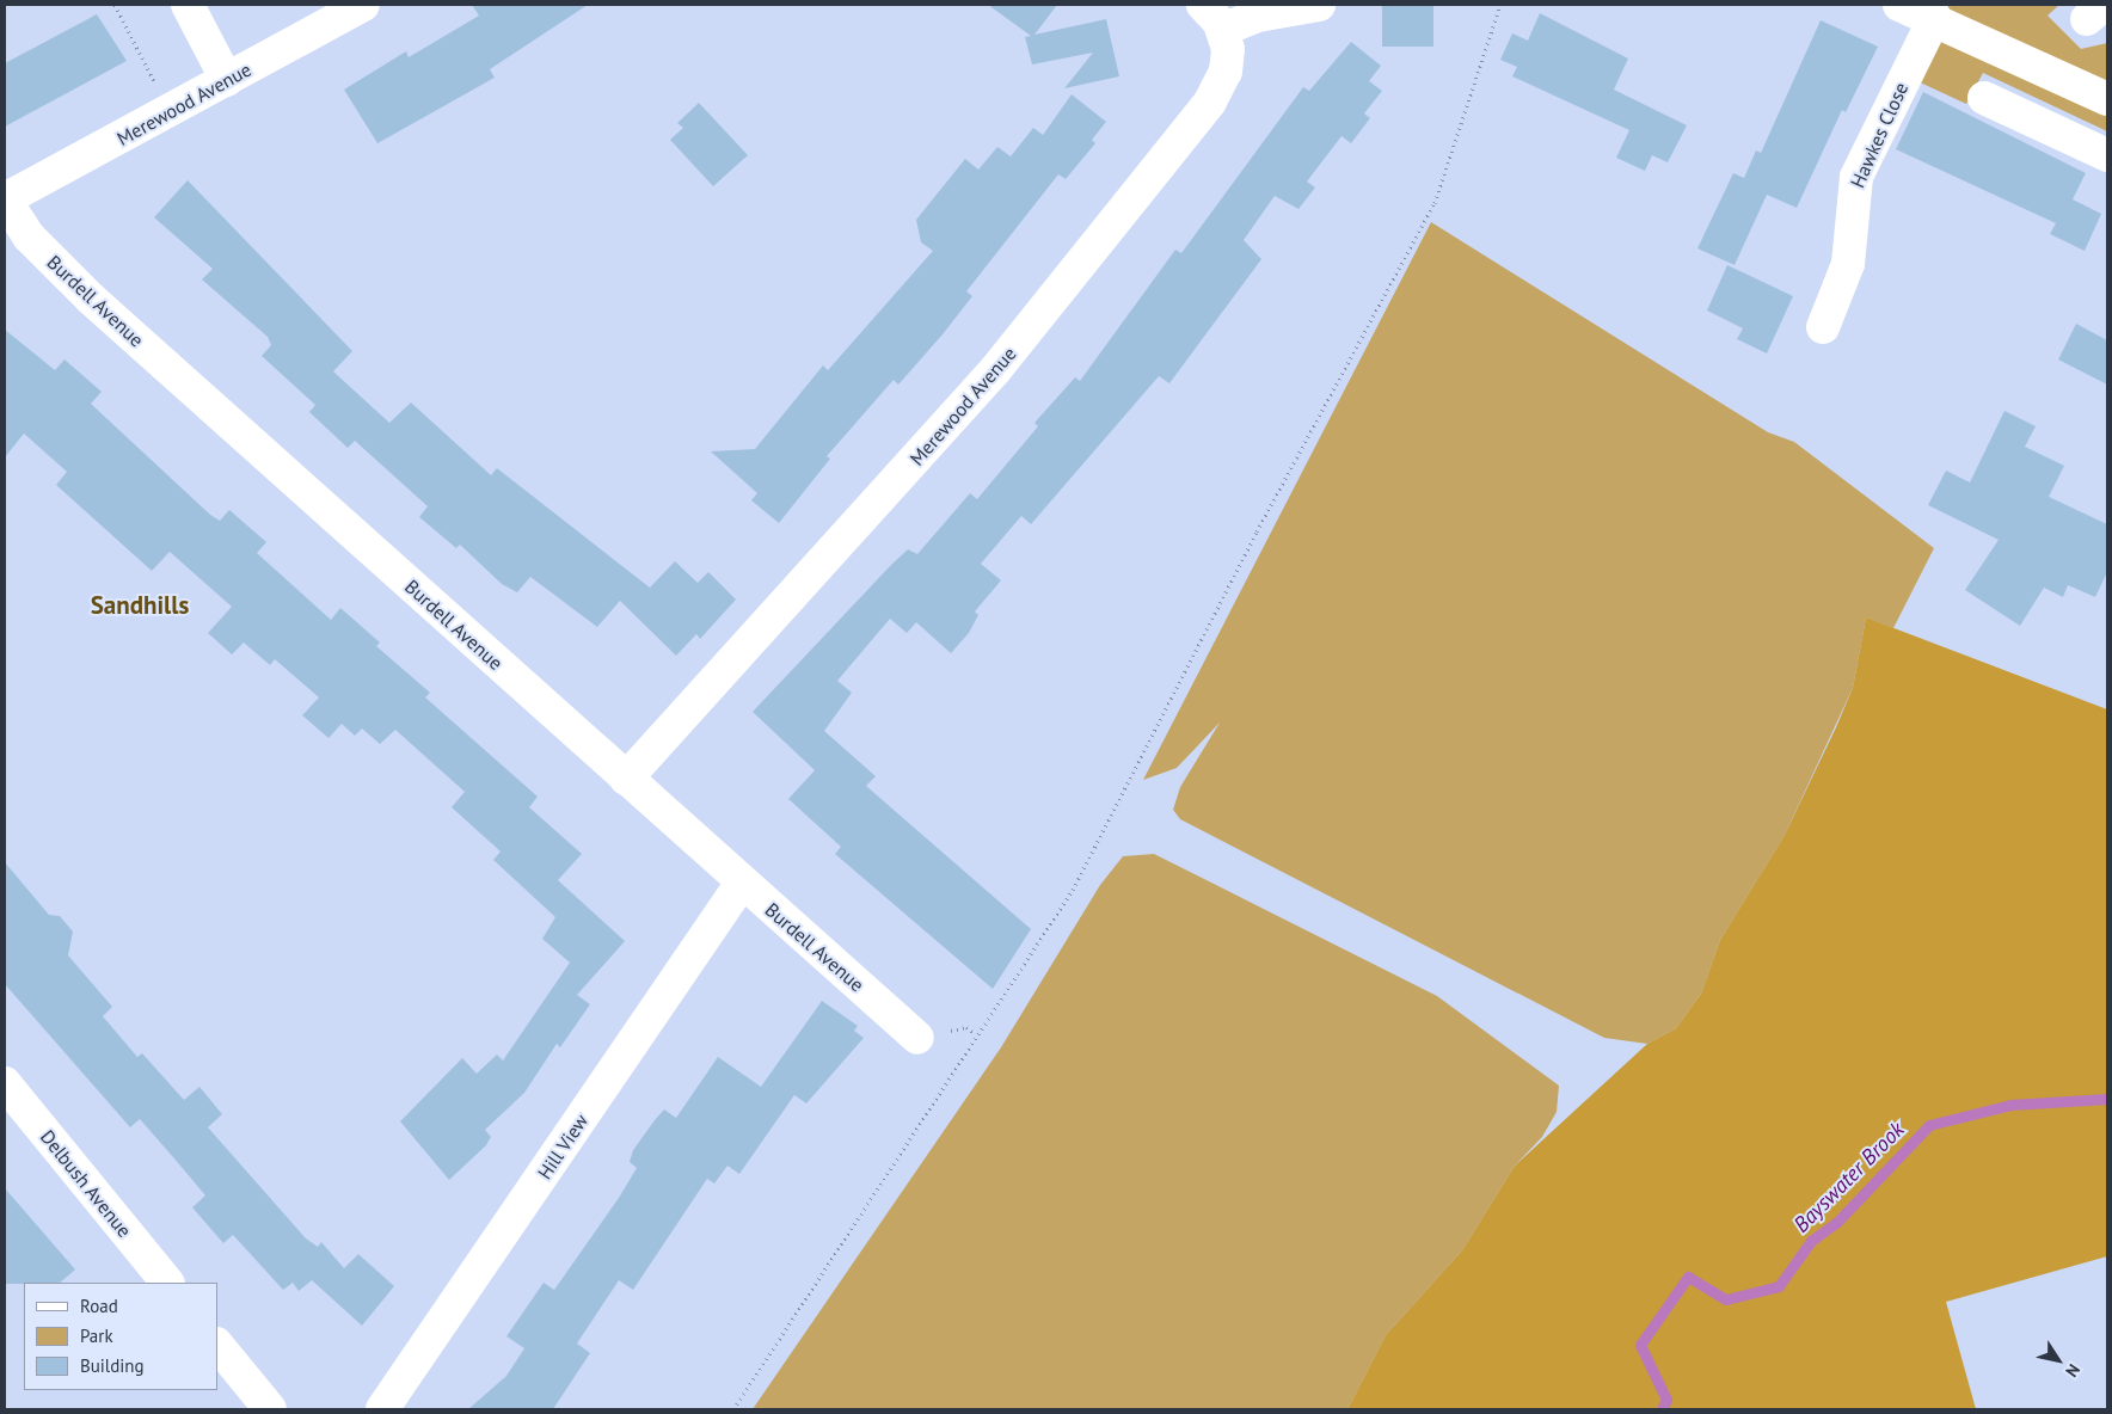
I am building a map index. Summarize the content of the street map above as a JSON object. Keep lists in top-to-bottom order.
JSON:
{
  "streets": {
    "street": [
      "Merewood Avenue",
      "Hawkes Close",
      "Burdell Avenue",
      "Hill View",
      "Delbush Avenue"
    ]
  },
  "crossings": [
    ["Merewood Avenue", "Burdell Avenue"],
    ["Burdell Avenue", "Hill View"]
  ],
  "districts": ["Sandhills"],
  "water": ["Bayswater Brook"],
  "legend": ["Road", "Park", "Building"],
  "north": "bottom right"
}
